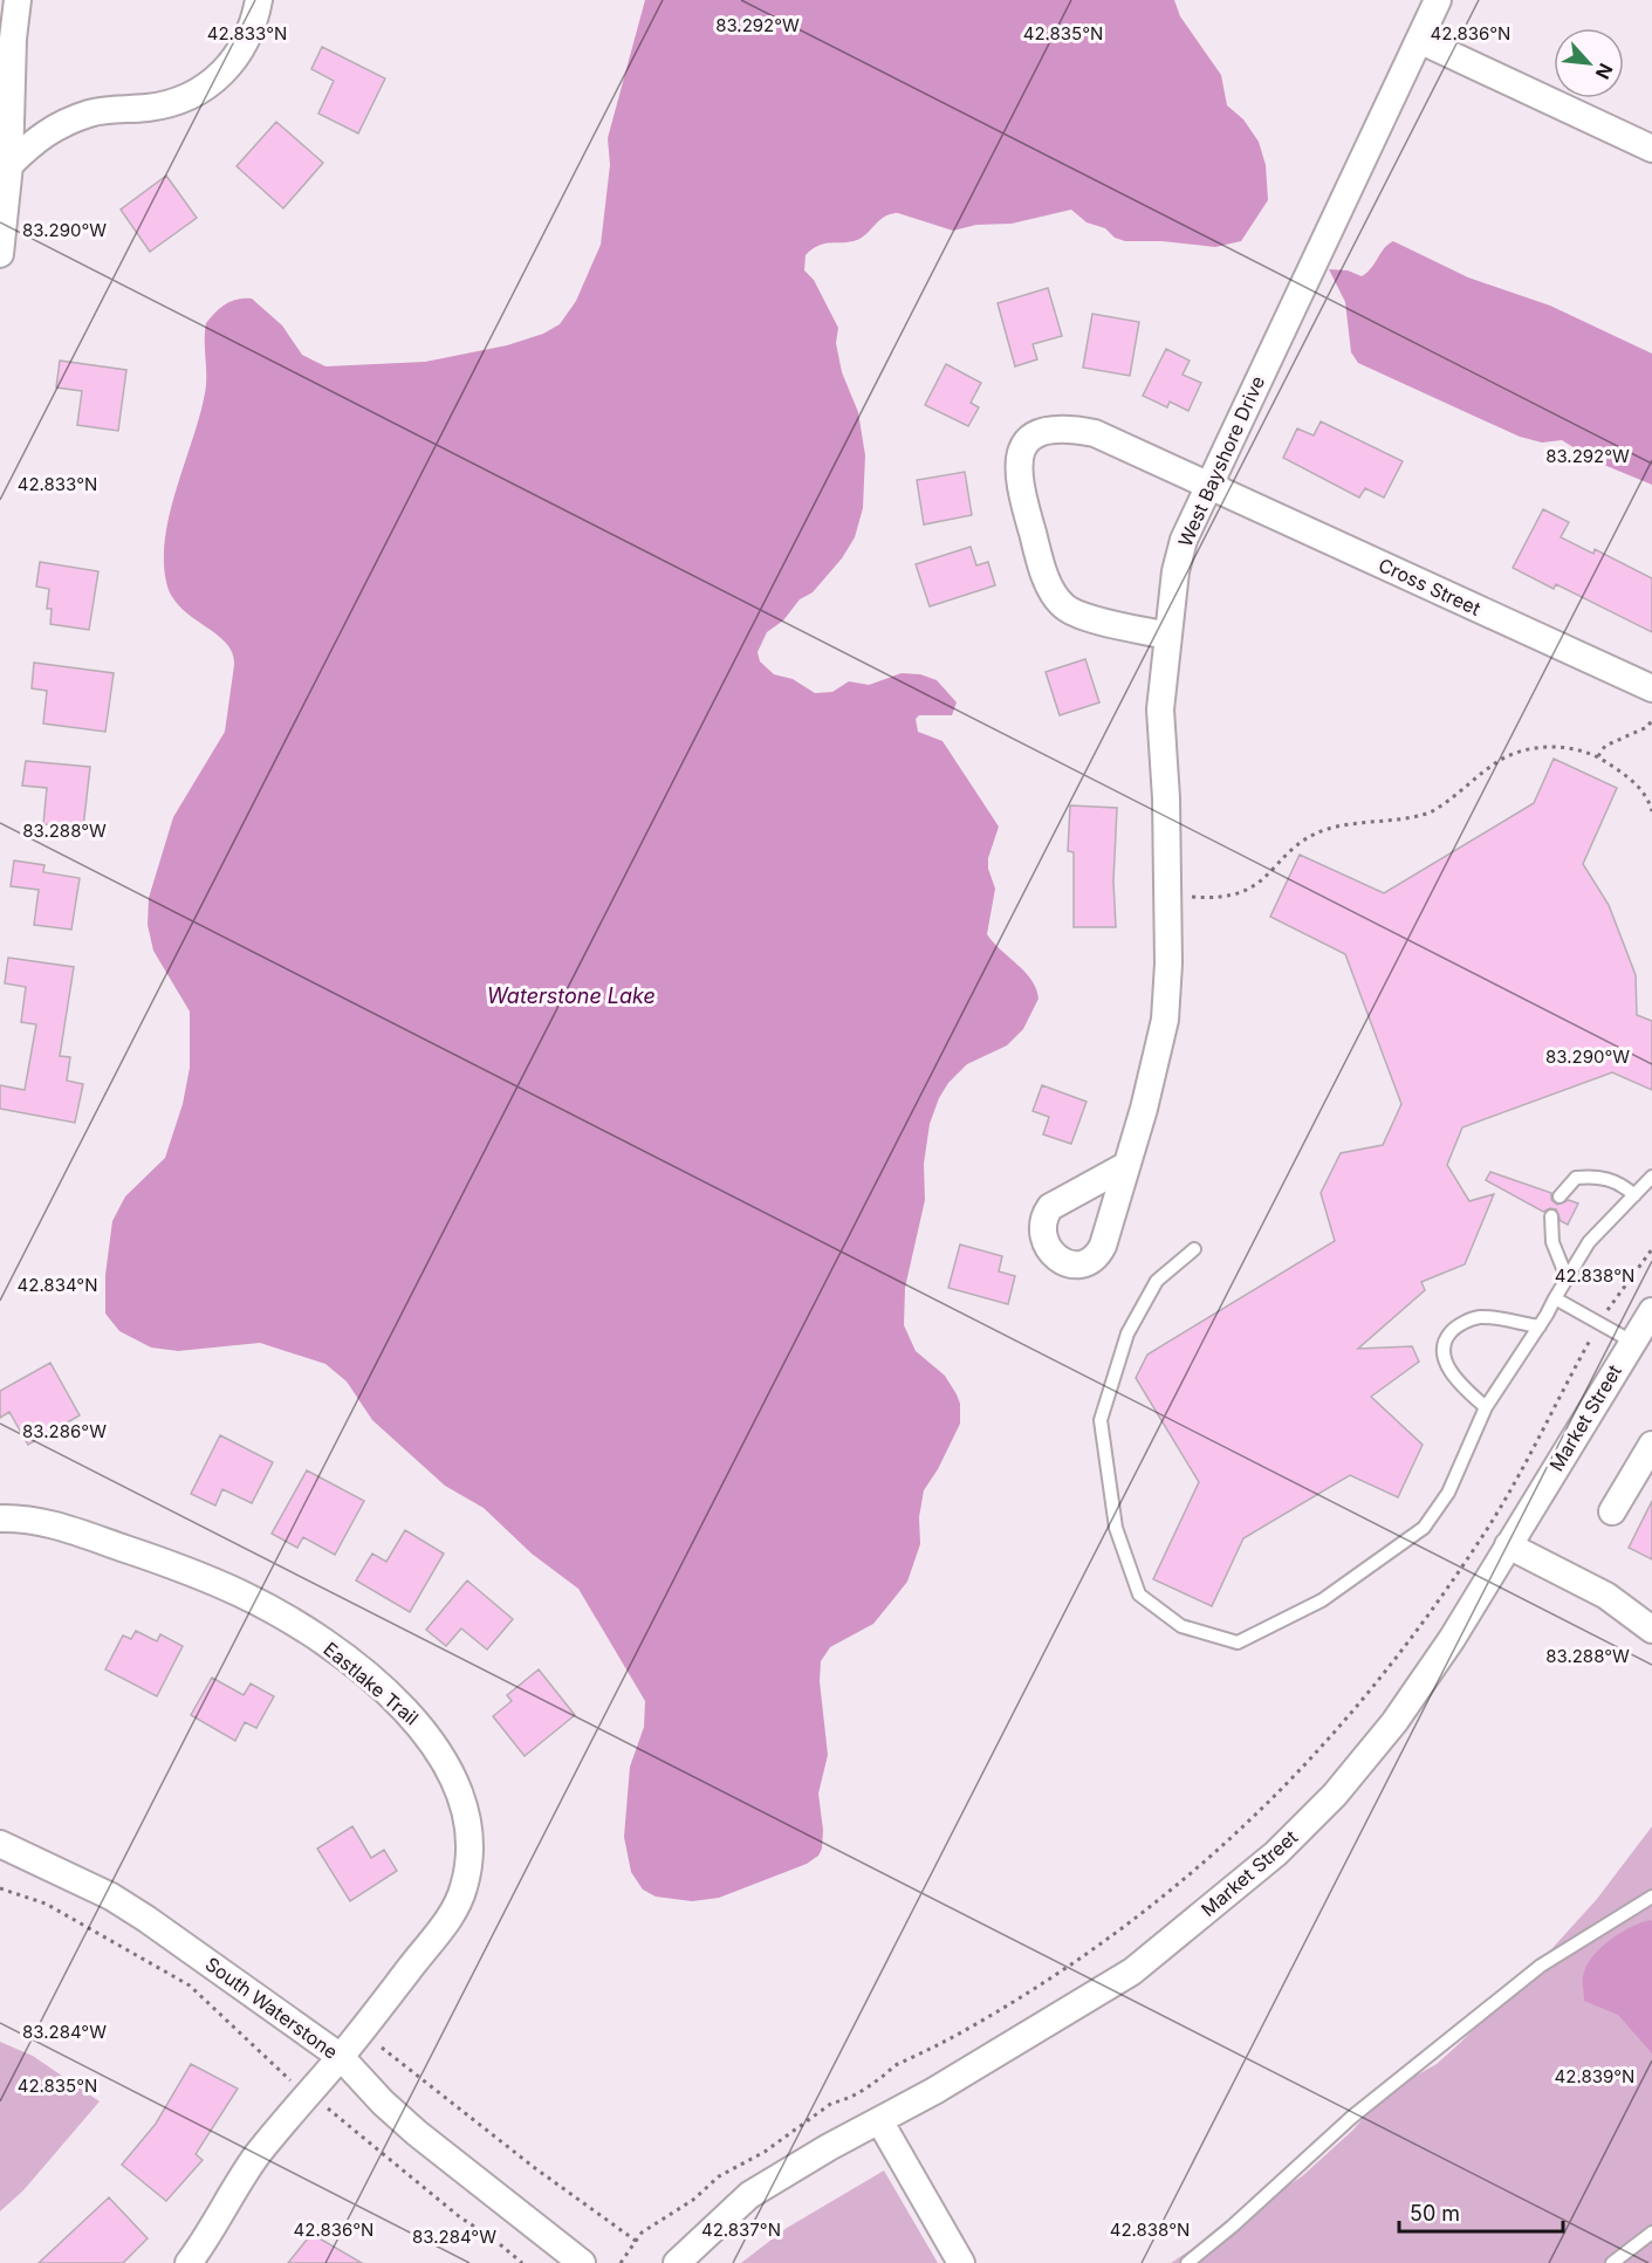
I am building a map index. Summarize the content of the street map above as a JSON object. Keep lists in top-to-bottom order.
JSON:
{
  "streets": {
    "street": [
      "West Bayshore Drive",
      "Cross Street",
      "Market Street",
      "Eastlake Trail",
      "South Waterstone"
    ]
  },
  "crossings": [
    ["West Bayshore Drive", "Cross Street"],
    ["Eastlake Trail", "South Waterstone"]
  ],
  "water": ["Waterstone Lake"],
  "scale_bar": "50 m",
  "north": "bottom right",
  "coordinates": [
    "83.292°W",
    "42.833°N",
    "42.835°N",
    "42.836°N",
    "83.290°W",
    "83.288°W",
    "42.838°N",
    "42.834°N",
    "83.286°W",
    "83.284°W",
    "42.839°N",
    "42.837°N"
  ]
}
